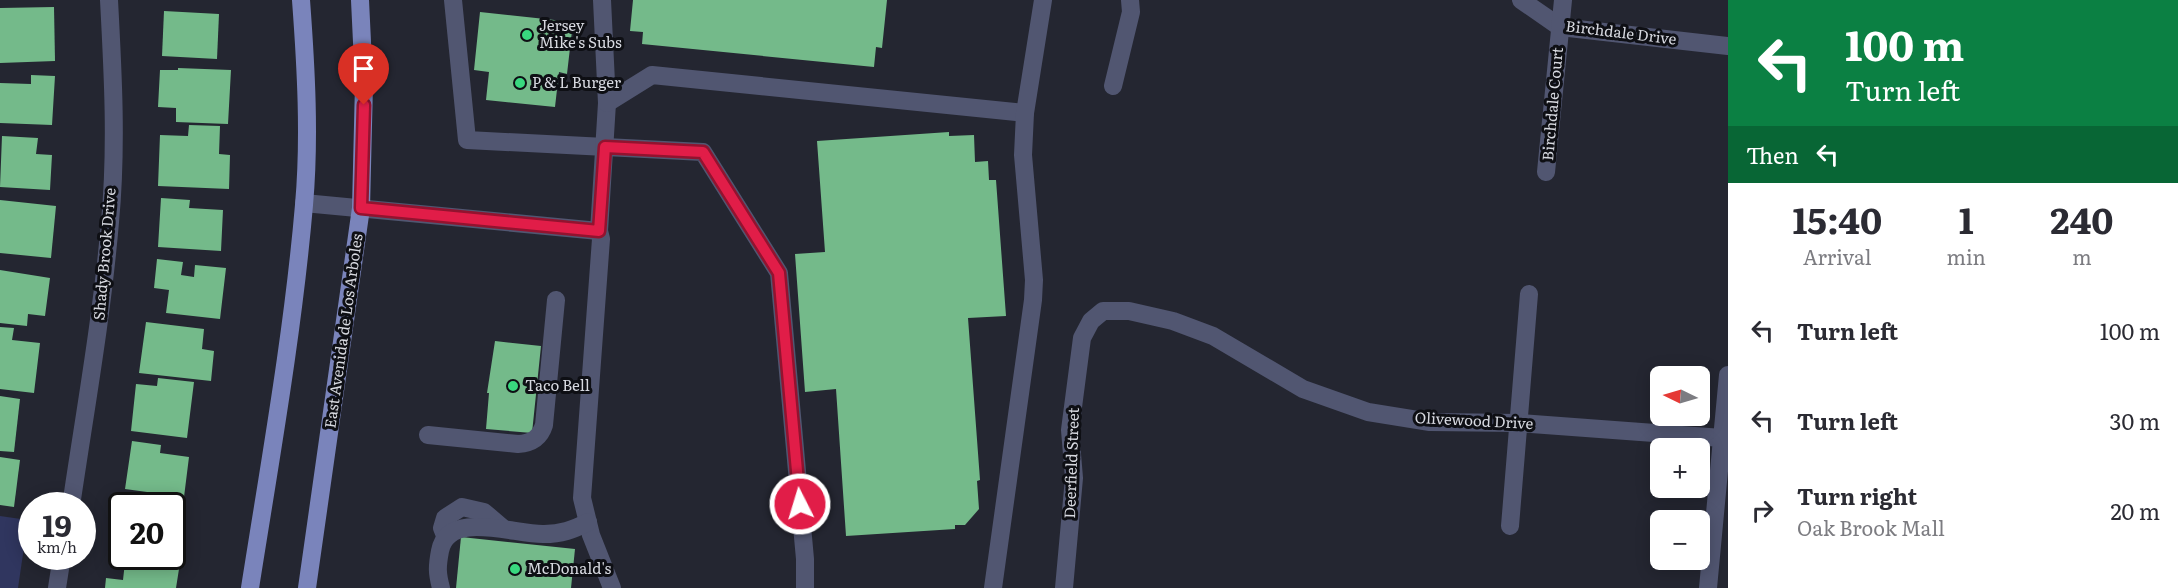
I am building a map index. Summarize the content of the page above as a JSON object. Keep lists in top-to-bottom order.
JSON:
{
  "streets": {
    "main road": ["East Avenida de Los Arboles"],
    "street": [
      "Birchdale Drive",
      "Birchdale Court",
      "Shady Brook Drive",
      "Olivewood Drive",
      "Deerfield Street"
    ]
  },
  "crossings": [
    ["Birchdale Drive", "Birchdale Court"],
    ["Olivewood Drive", "Deerfield Street"]
  ],
  "places": [
    "Jersey Mike's Subs",
    "P & L Burger",
    "Taco Bell",
    "McDonald's"
  ],
  "north": "left",
  "page": {
    "turn": ["100 m", "Turn left"],
    "then": "Then",
    "eta": [
      "15:40",
      "Arrival",
      "1",
      "min",
      "240",
      "m"
    ],
    "list": [
      {
        "name": "Turn left",
        "value": "100 m"
      },
      {
        "name": "Turn left",
        "value": "30 m"
      },
      {
        "name": "Turn right",
        "note": "Oak Brook Mall",
        "value": "20 m"
      }
    ],
    "map_buttons": ["+", "−"],
    "speed": "19 km/h",
    "limit": "20"
  }
}
